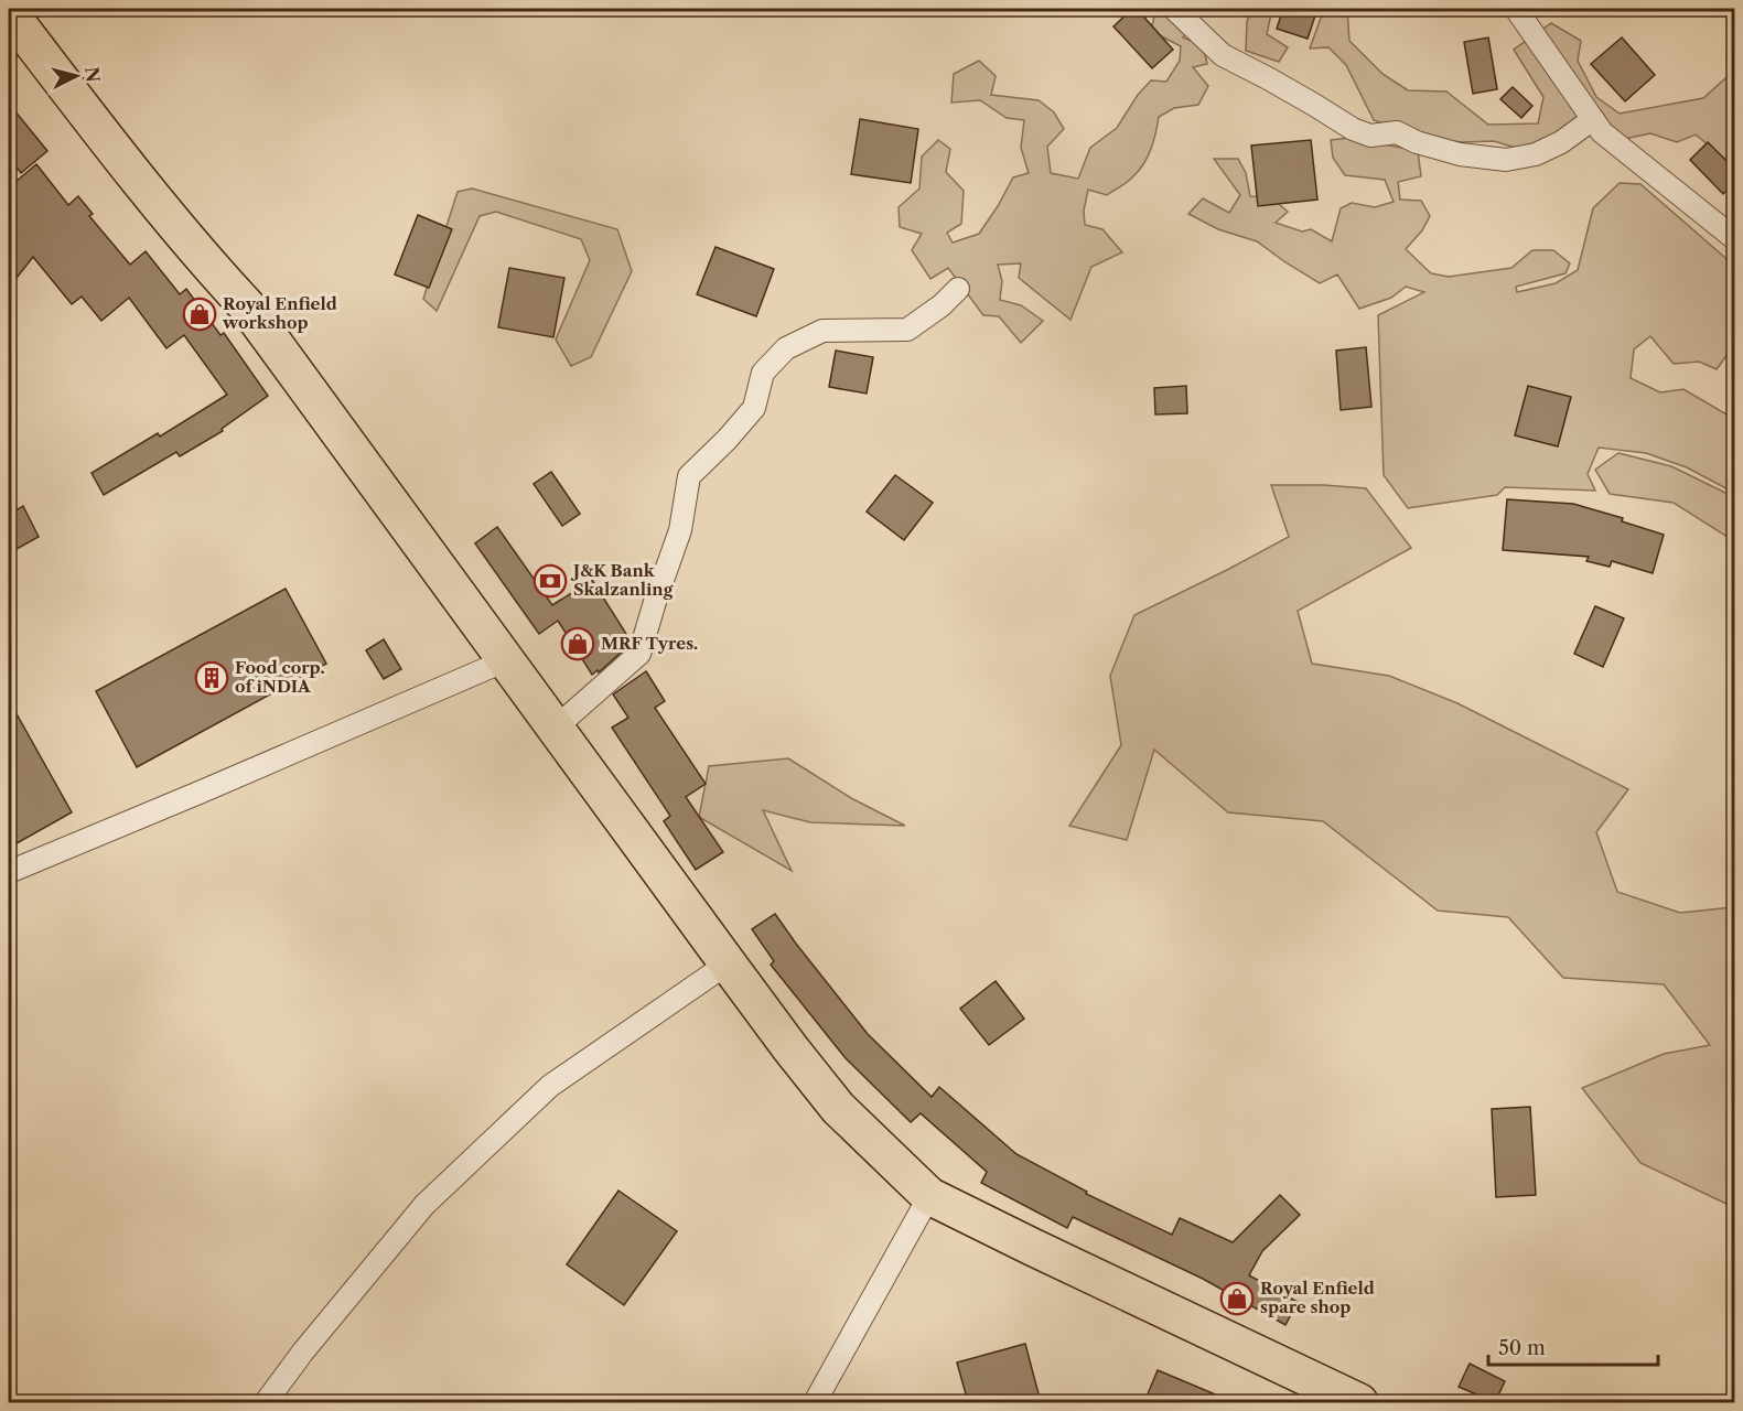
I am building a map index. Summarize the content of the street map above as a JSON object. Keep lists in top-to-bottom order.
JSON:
{
  "places": {
    "shop": ["Royal Enfield workshop", "MRF Tyres.", "Royal Enfield spare shop"],
    "bank": ["J&K Bank Skalzanling"],
    "building": ["Food corp. of iNDIA"]
  },
  "scale_bar": "50 m",
  "north": "right"
}
